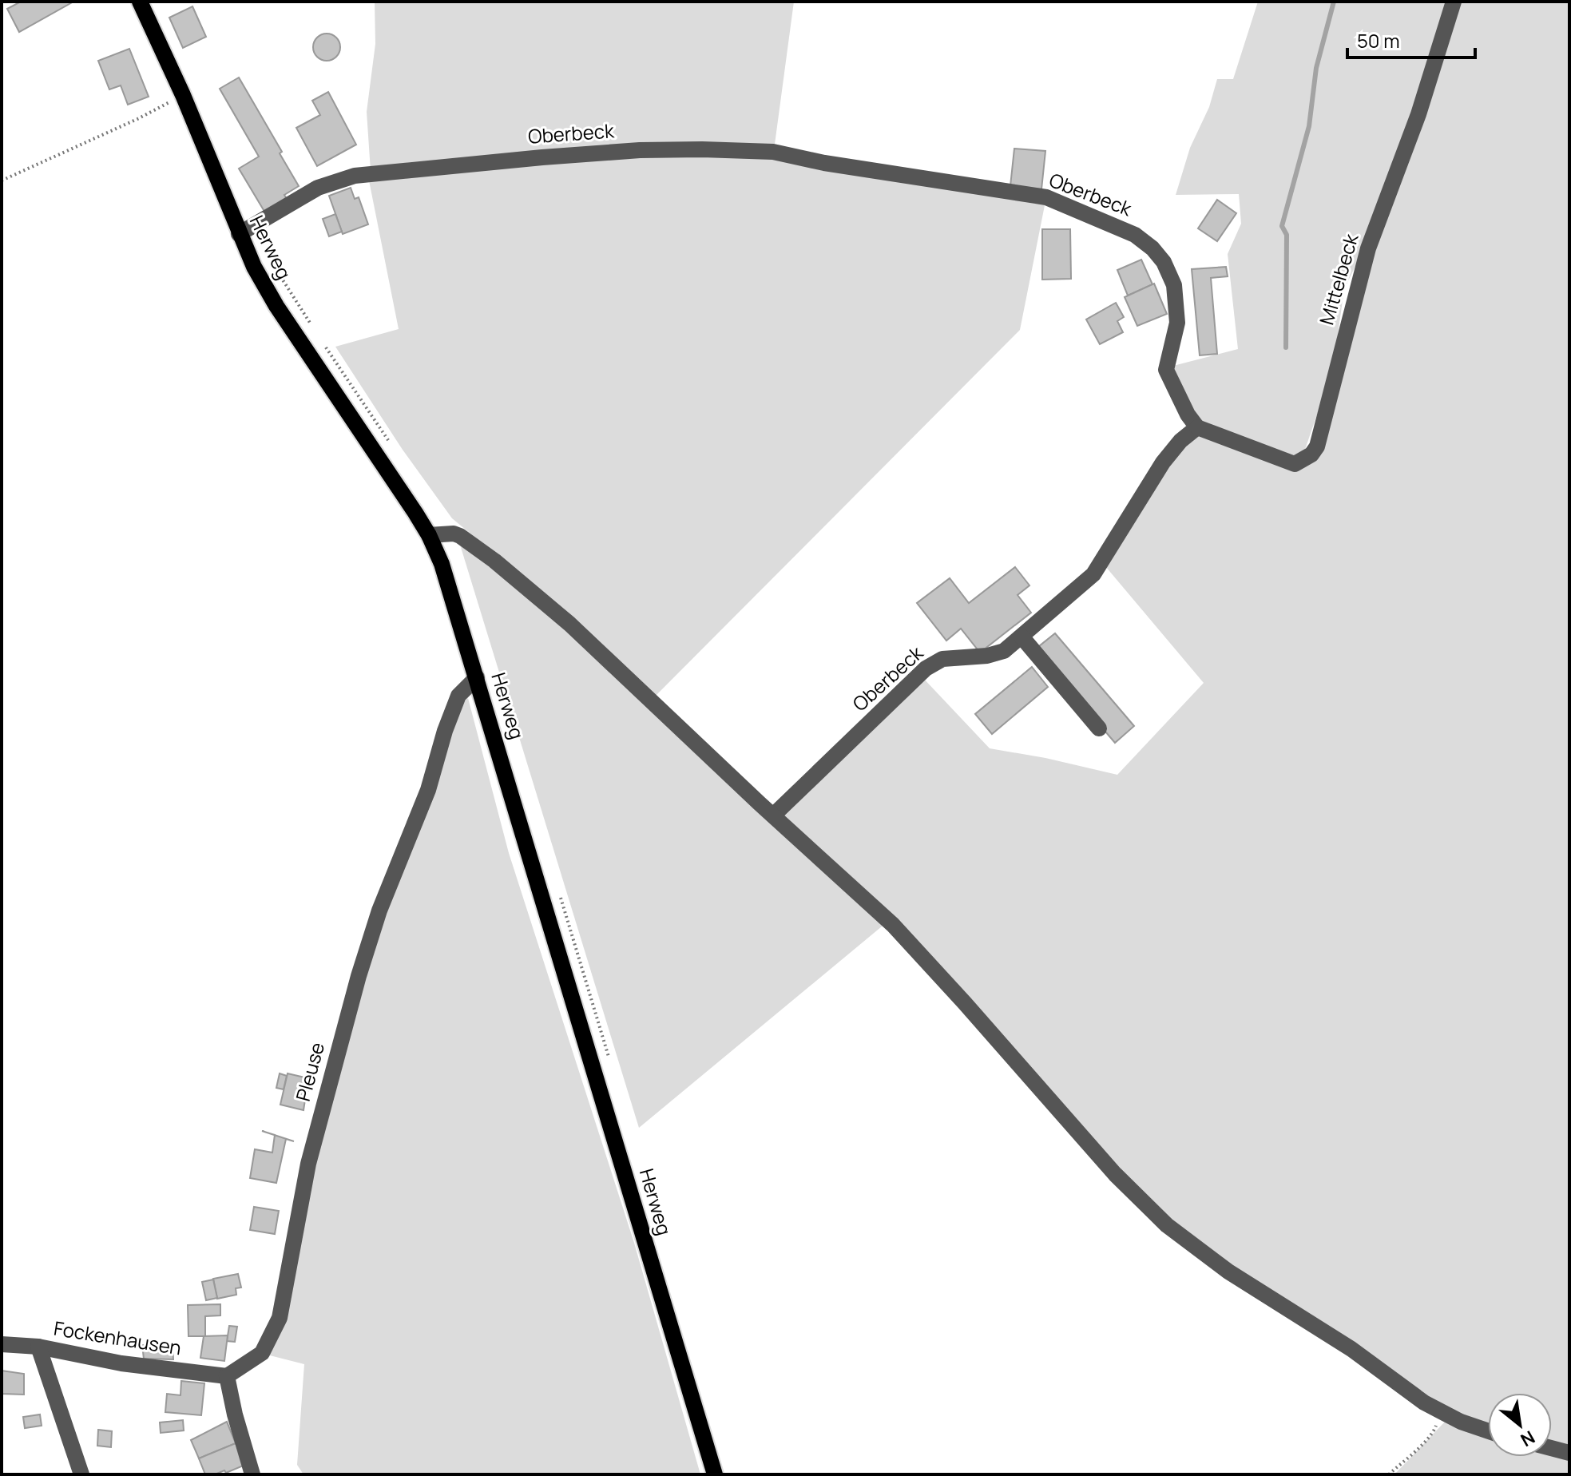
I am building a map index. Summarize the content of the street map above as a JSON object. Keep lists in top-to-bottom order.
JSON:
{
  "streets": {
    "main road": ["Herweg"],
    "street": [
      "Oberbeck",
      "Mittelbeck",
      "Pleuse",
      "Fockenhausen"
    ]
  },
  "crossings": [
    ["Oberbeck", "Herweg"],
    ["Oberbeck", "Mittelbeck"],
    ["Herweg", "Pleuse"],
    ["Pleuse", "Fockenhausen"]
  ],
  "scale_bar": "50 m",
  "north": "bottom right"
}
